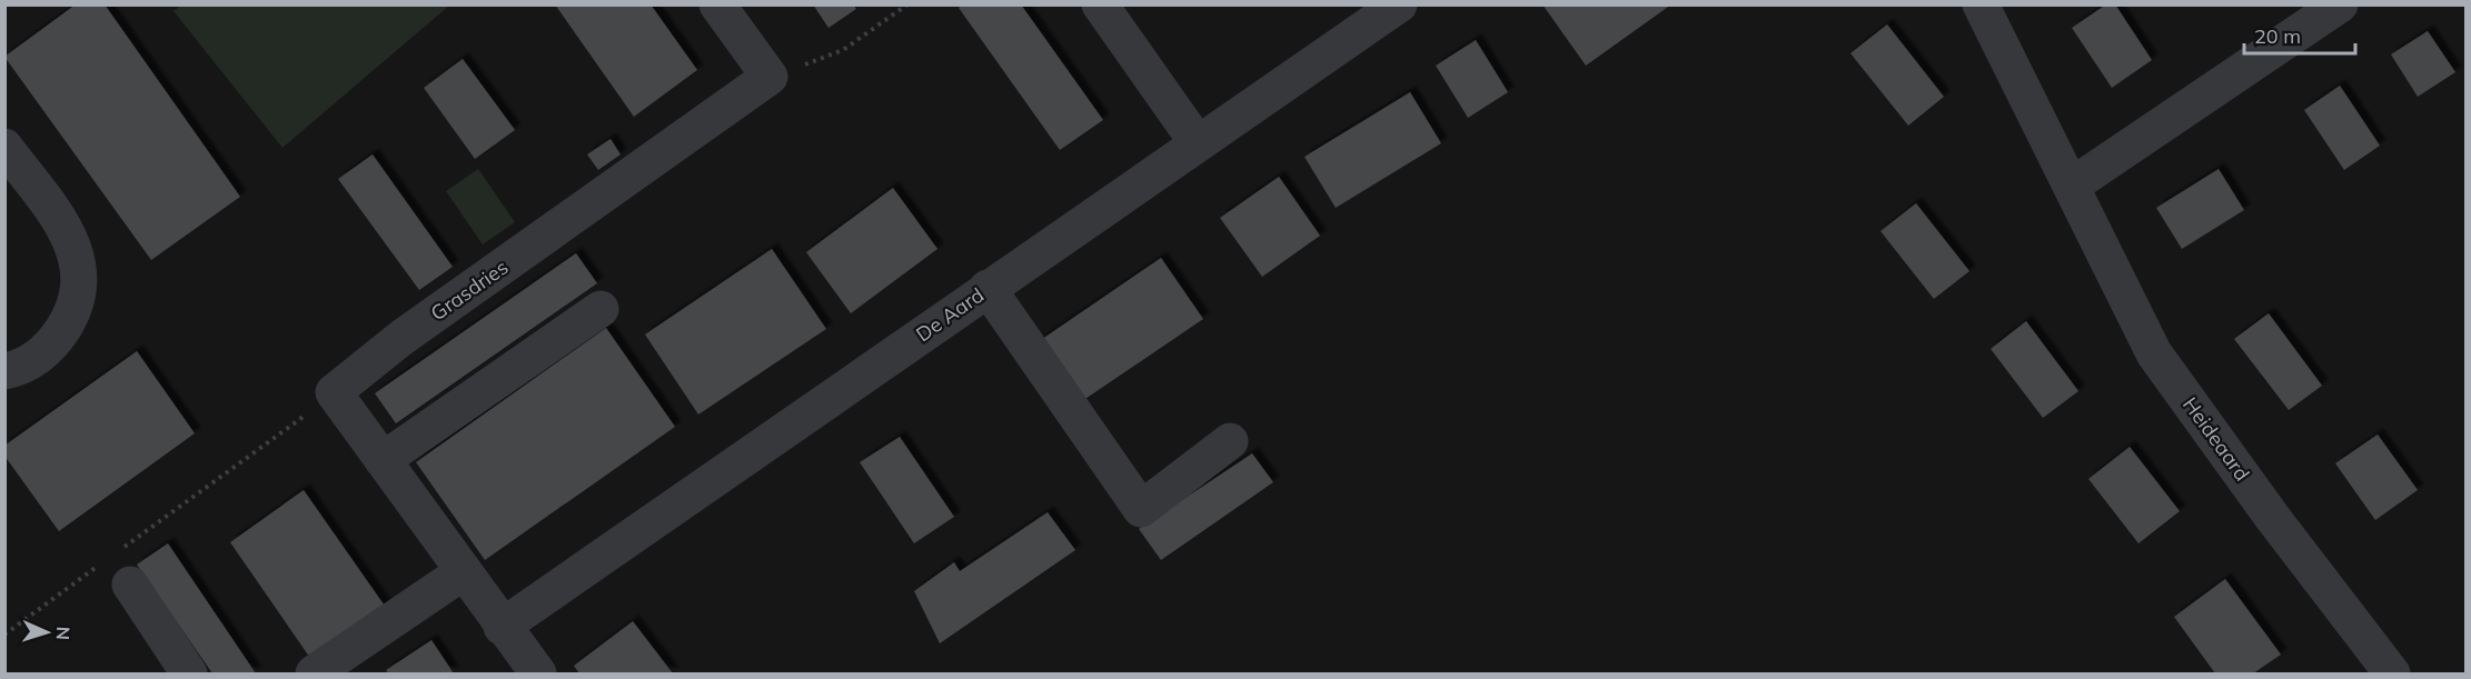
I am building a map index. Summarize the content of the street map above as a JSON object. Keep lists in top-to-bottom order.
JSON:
{
  "streets": {
    "street": ["Grasdries", "De Aard", "Heideaard"]
  },
  "scale_bar": "20 m",
  "north": "right"
}
